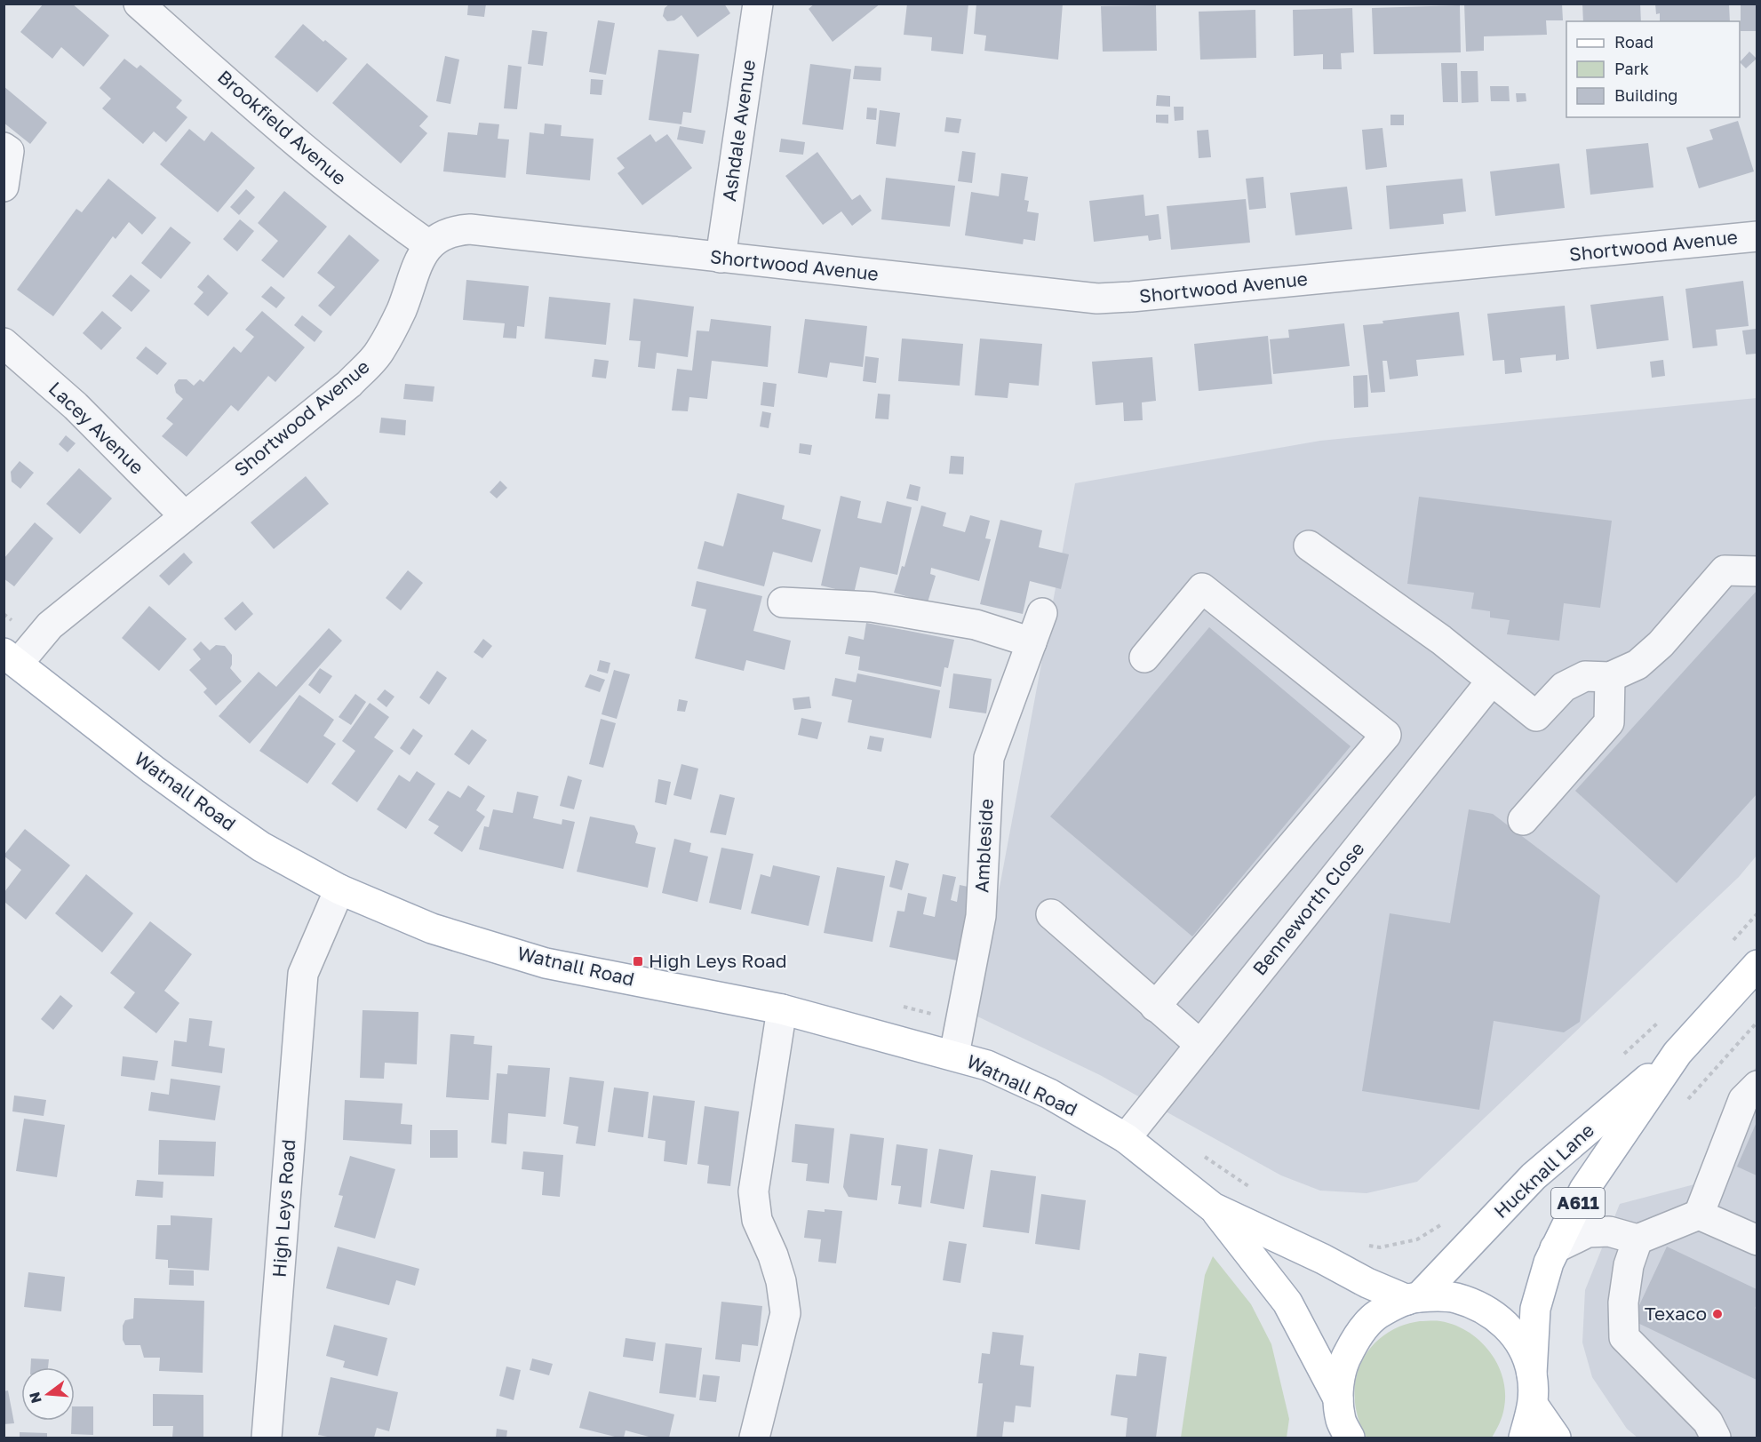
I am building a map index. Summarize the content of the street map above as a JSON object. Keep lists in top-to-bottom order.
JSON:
{
  "streets": {
    "main road": ["Watnall Road", "Hucknall Lane", "A611"],
    "street": [
      "Brookfield Avenue",
      "Ashdale Avenue",
      "Shortwood Avenue",
      "Lacey Avenue",
      "Ambleside",
      "Benneworth Close",
      "High Leys Road"
    ]
  },
  "crossings": [
    ["Brookfield Avenue", "Shortwood Avenue"],
    ["Ashdale Avenue", "Shortwood Avenue"],
    ["Shortwood Avenue", "Lacey Avenue"],
    ["Shortwood Avenue", "Watnall Road"],
    ["Watnall Road", "Ambleside"],
    ["Watnall Road", "Benneworth Close"],
    ["Watnall Road", "Hucknall Lane"],
    ["Watnall Road", "High Leys Road"]
  ],
  "places": {
    "transit": ["High Leys Road"],
    "other": ["Texaco"]
  },
  "legend": ["Road", "Park", "Building"],
  "north": "left"
}
